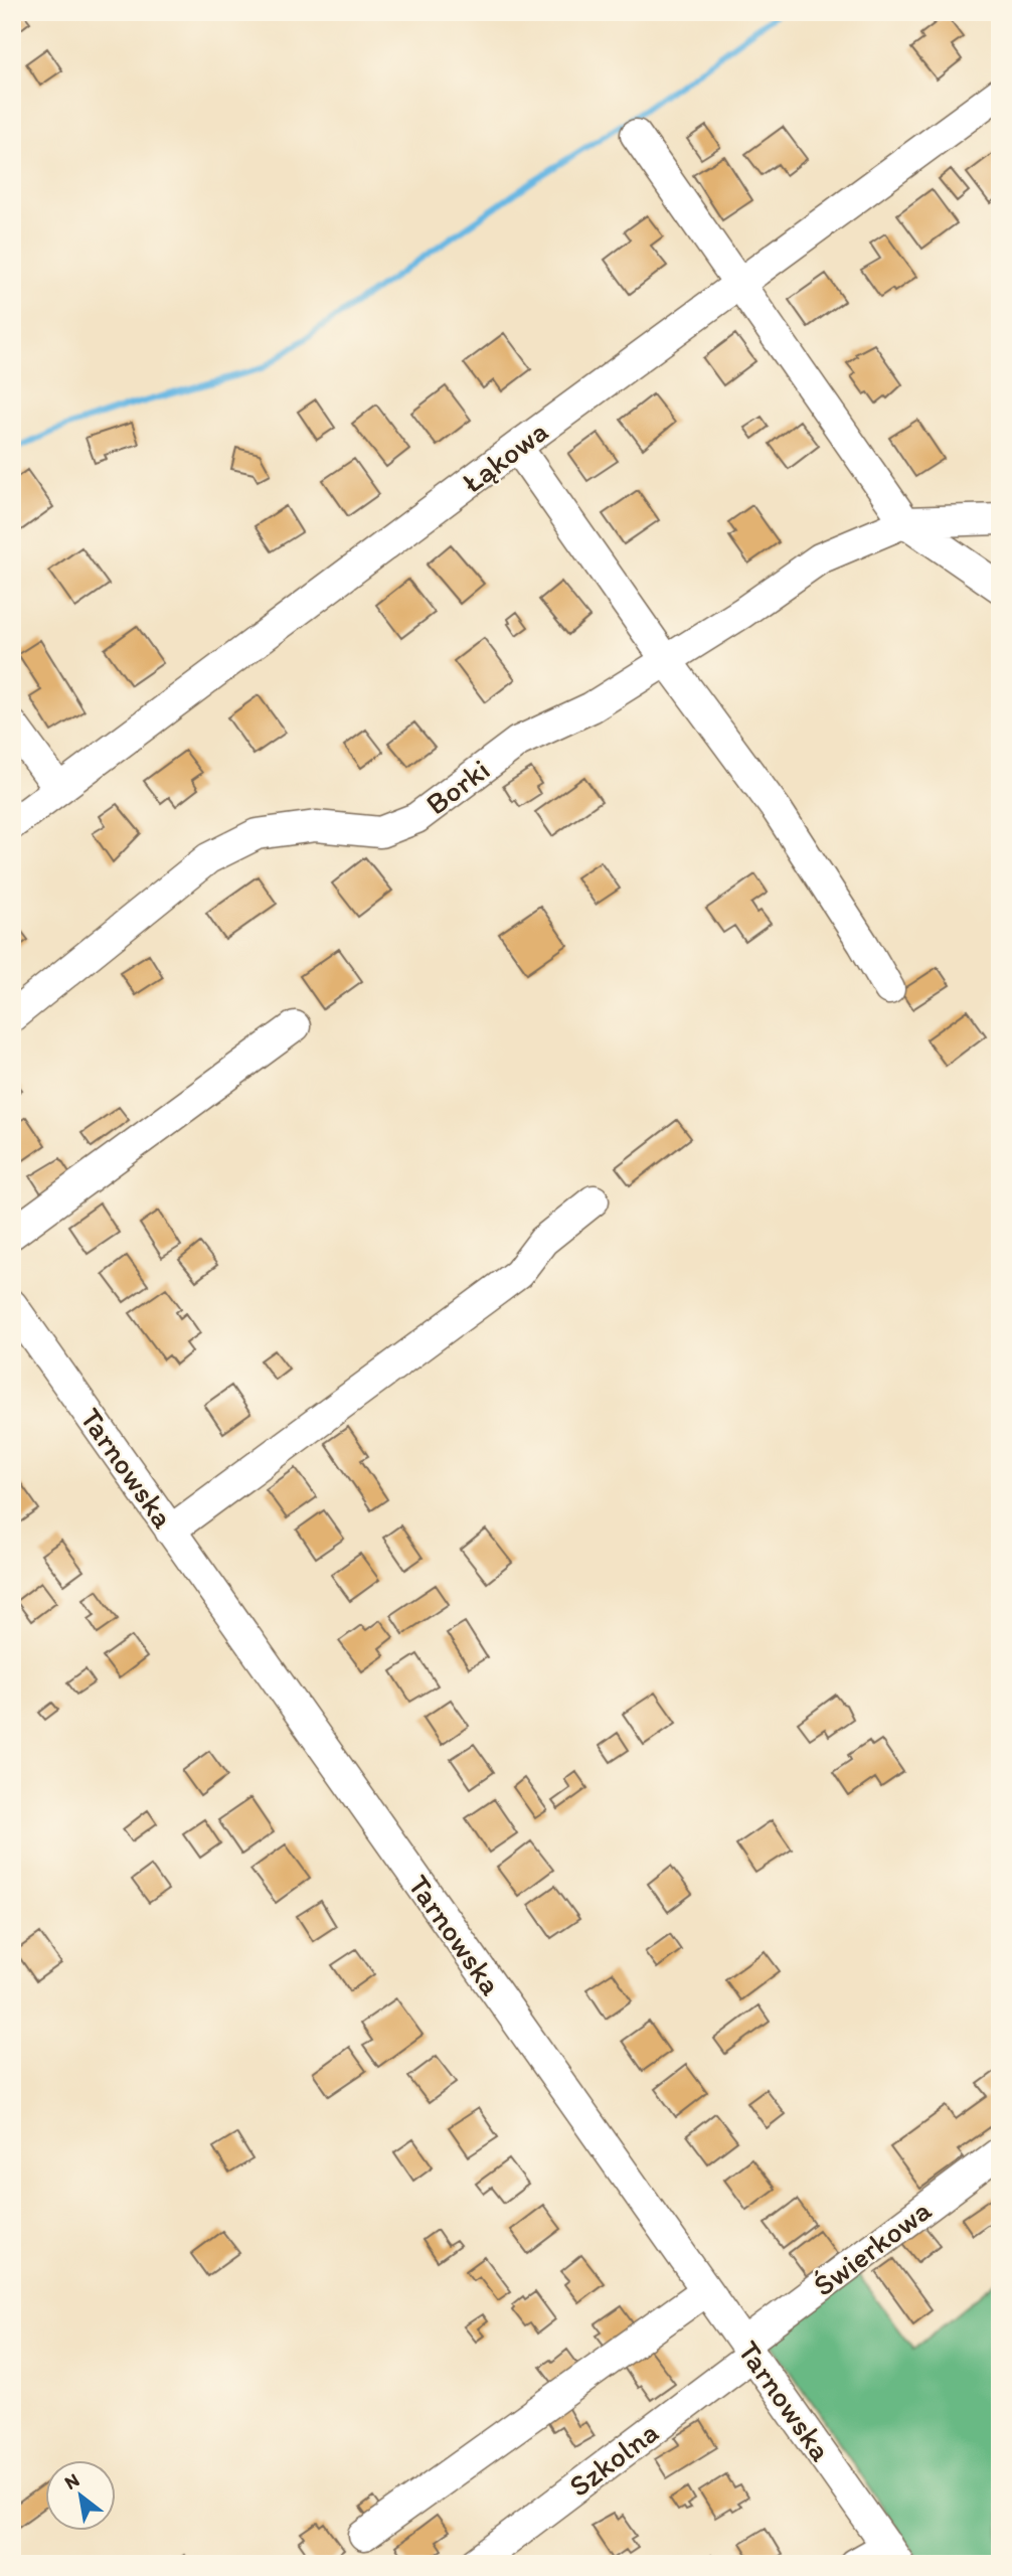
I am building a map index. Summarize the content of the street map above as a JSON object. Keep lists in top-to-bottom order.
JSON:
{
  "streets": {
    "street": [
      "Łąkowa",
      "Borki",
      "Tarnowska",
      "Świerkowa",
      "Szkolna"
    ]
  },
  "crossings": [
    ["Tarnowska", "Świerkowa"],
    ["Tarnowska", "Szkolna"],
    ["Świerkowa", "Szkolna"]
  ],
  "north": "top left"
}
